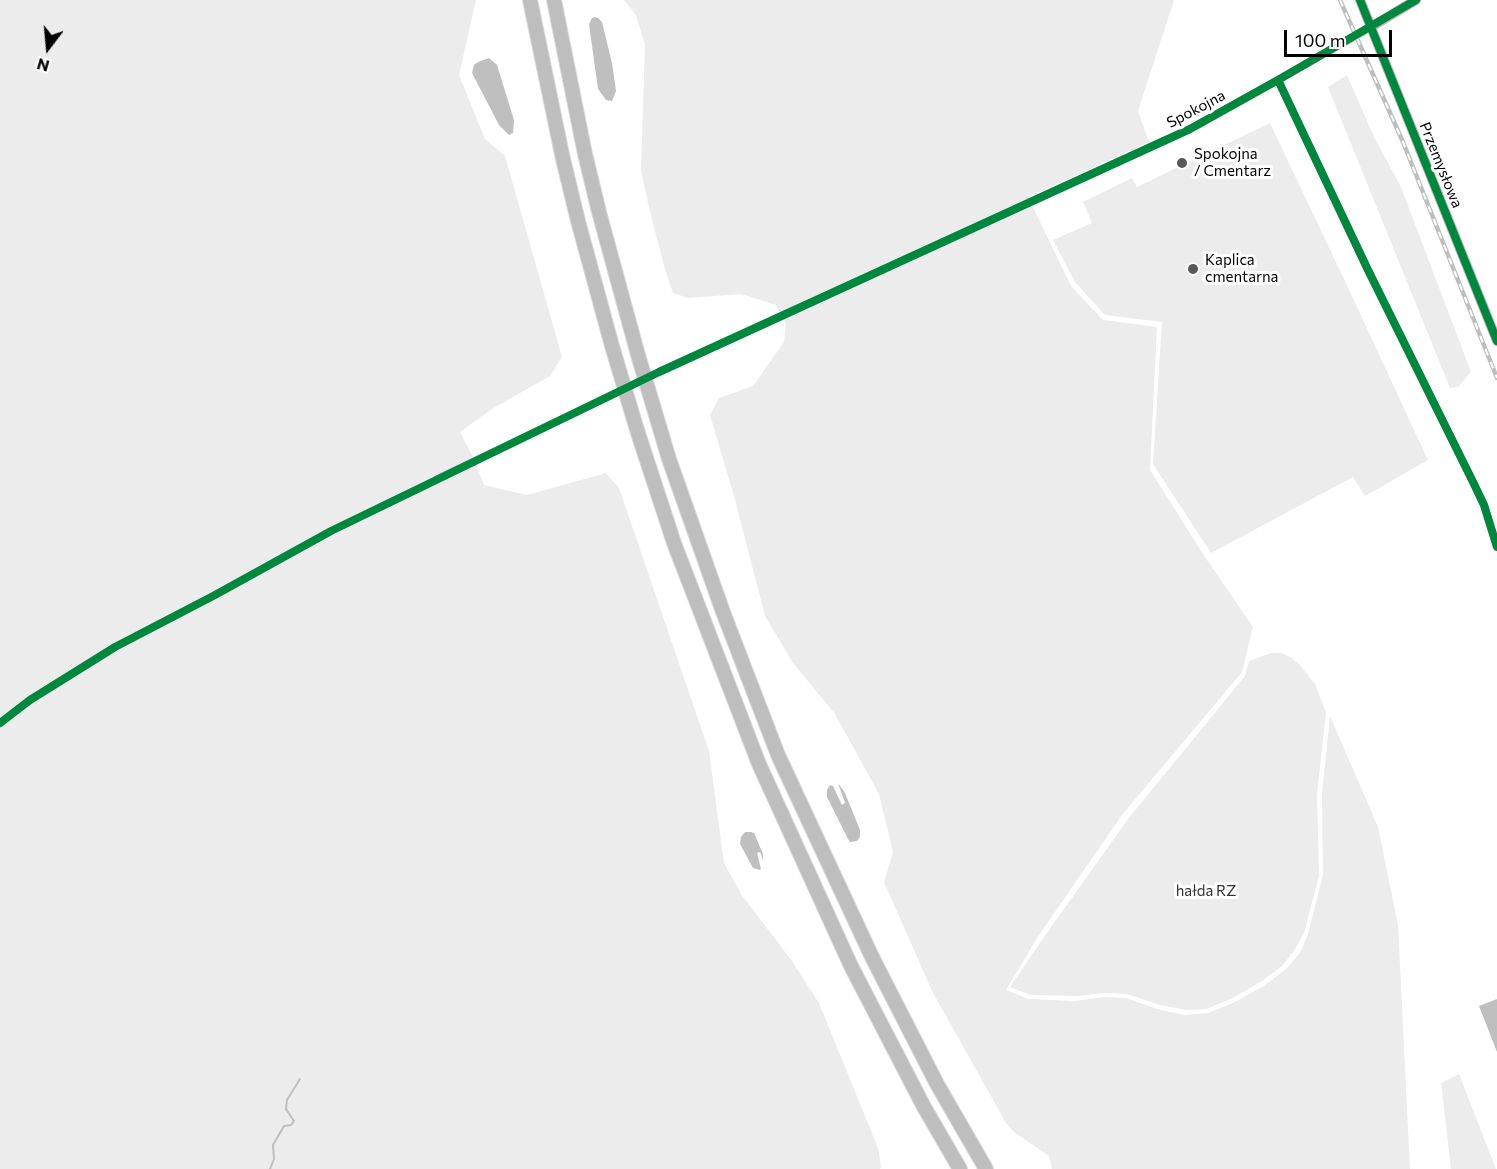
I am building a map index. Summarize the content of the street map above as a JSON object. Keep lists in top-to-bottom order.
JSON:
{
  "streets": {
    "street": ["Spokojna", "Przemysłowa"]
  },
  "crossings": [
    ["Spokojna", "Przemysłowa"]
  ],
  "parks": ["hałda RZ"],
  "places": ["Spokojna / Cmentarz", "Kaplica cmentarna"],
  "scale_bar": "100 m",
  "north": "bottom"
}
